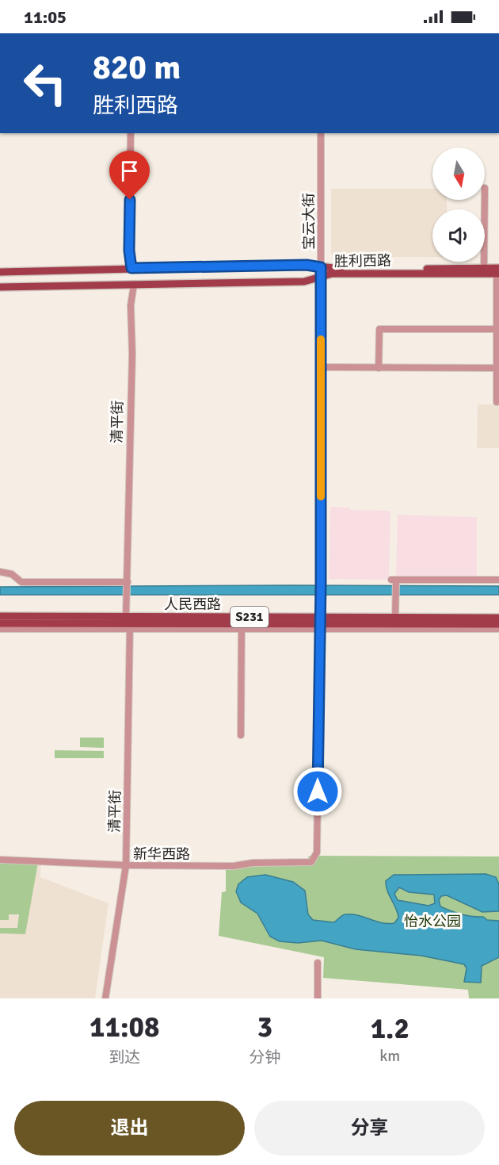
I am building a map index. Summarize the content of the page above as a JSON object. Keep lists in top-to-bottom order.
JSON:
{
  "streets": {
    "main road": ["胜利西路", "人民西路", "S231"],
    "street": ["宝云大街", "清平街", "新华西路"]
  },
  "crossings": [
    ["宝云大街", "胜利西路"],
    ["宝云大街", "人民西路"],
    ["宝云大街", "新华西路"],
    ["胜利西路", "清平街"],
    ["清平街", "人民西路"],
    ["清平街", "新华西路"]
  ],
  "parks": ["怡水公园"],
  "north": "bottom",
  "page": {
    "status": "11:05",
    "turn": ["820 m", "胜利西路"],
    "eta": [
      "11:08",
      "到达",
      "3",
      "分钟",
      "1.2",
      "km"
    ],
    "buttons": ["退出", "分享"]
  }
}
